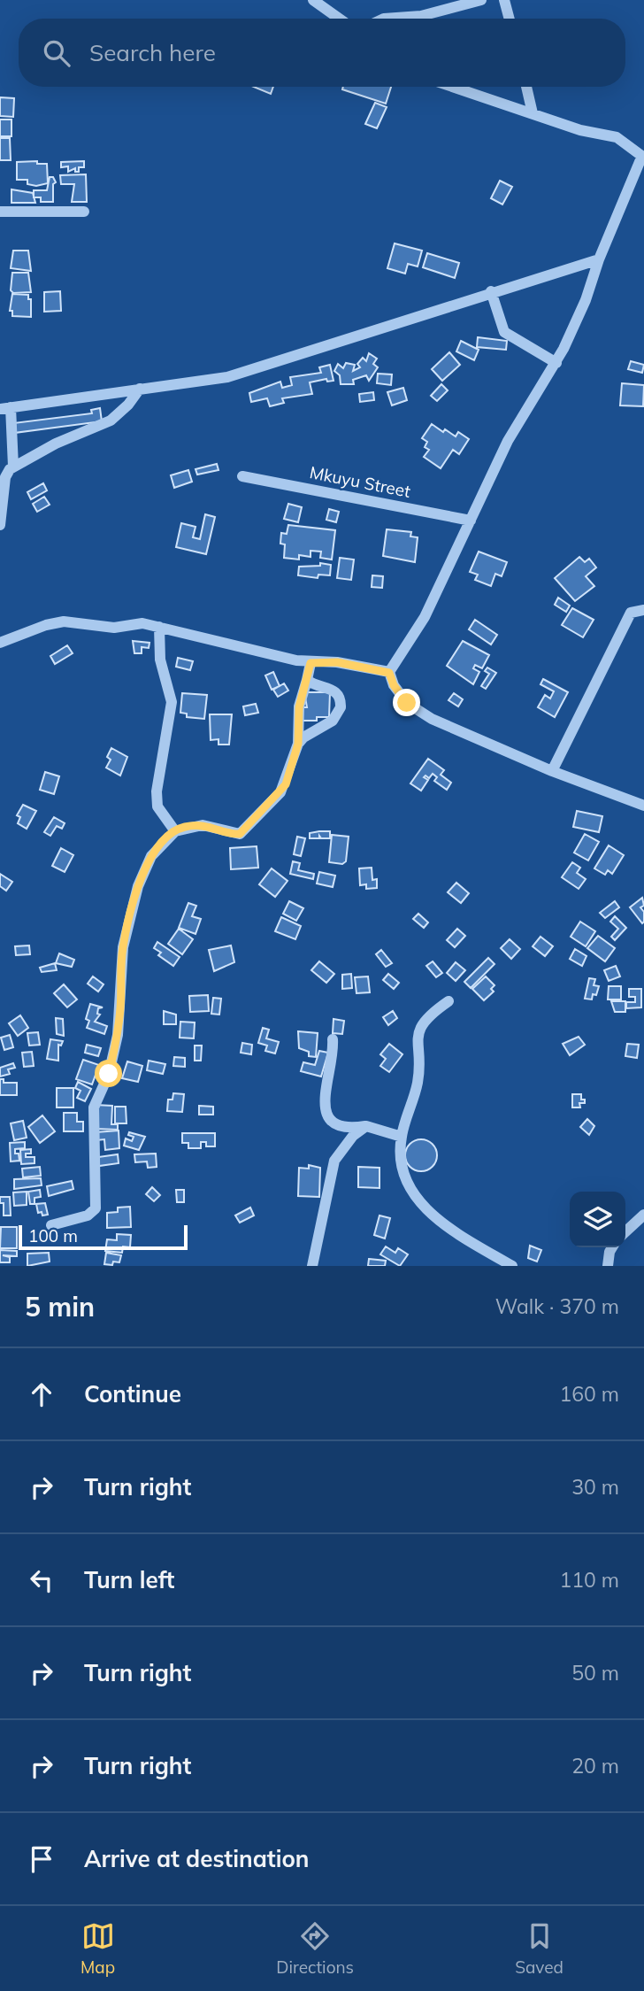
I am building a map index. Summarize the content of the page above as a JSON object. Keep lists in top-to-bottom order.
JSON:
{
  "streets": {
    "street": ["Mkuyu Street"]
  },
  "scale_bar": "100 m",
  "page": {
    "search": "Search here",
    "scale": "100 m",
    "heading": ["5 min", "Walk · 370 m"],
    "list": [
      ["Continue", "160 m"],
      ["Turn right", "30 m"],
      ["Turn left", "110 m"],
      ["Turn right", "50 m"],
      ["Turn right", "20 m"],
      "Arrive at destination"
    ],
    "nav": ["Map", "Directions", "Saved"]
  }
}
